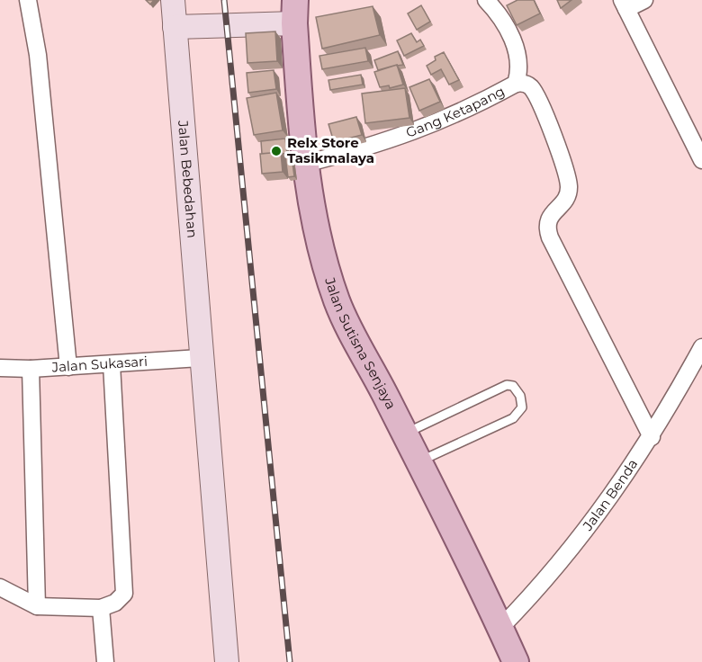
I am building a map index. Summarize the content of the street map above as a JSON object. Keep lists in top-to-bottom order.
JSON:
{
  "streets": {
    "main road": ["Jalan Sutisna Senjaya"],
    "street": [
      "Gang Ketapang",
      "Jalan Bebedahan",
      "Jalan Sukasari",
      "Jalan Benda"
    ]
  },
  "crossings": [
    ["Gang Ketapang", "Jalan Sutisna Senjaya"],
    ["Jalan Bebedahan", "Jalan Sukasari"],
    ["Jalan Sutisna Senjaya", "Jalan Benda"]
  ],
  "places": ["Relx Store Tasikmalaya"]
}
